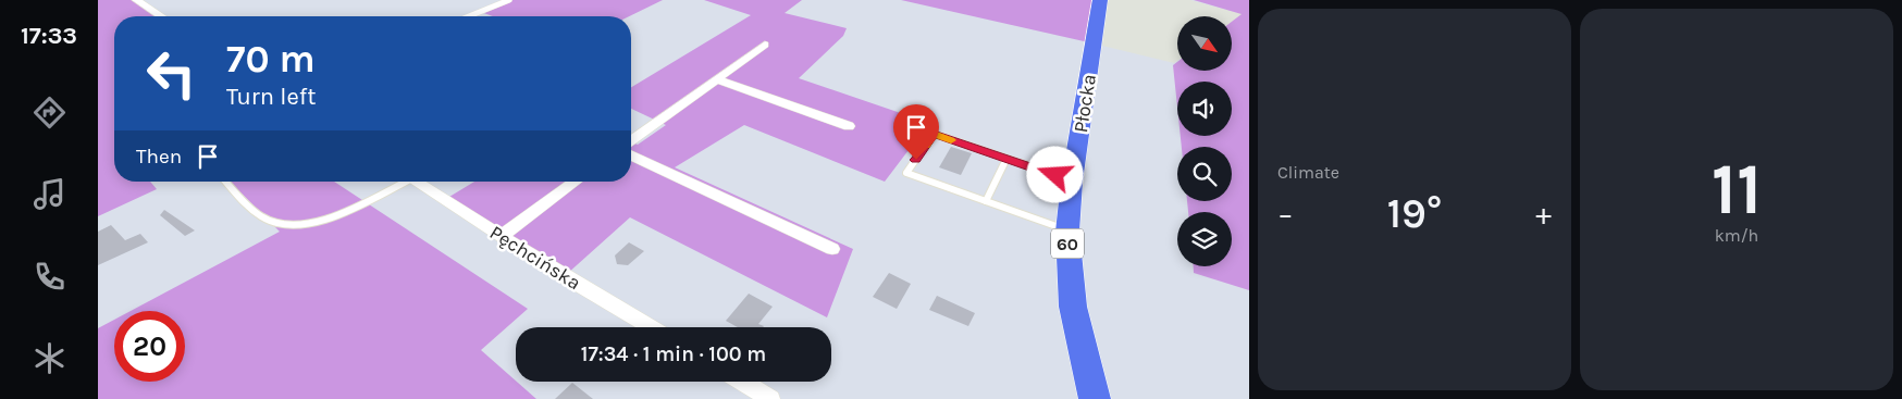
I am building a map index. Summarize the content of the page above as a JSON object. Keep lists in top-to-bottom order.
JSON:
{
  "streets": {
    "main road": ["Płocka", "60"],
    "street": ["Pęchcińska"]
  },
  "north": "bottom right",
  "page": {
    "tabs": "17:33",
    "tile": [
      "Climate",
      ["11", "km/h"]
    ],
    "turn": ["70 m", "Turn left"],
    "then": "Then",
    "heat": ["−", "19°", "+"],
    "limit": "20",
    "trip": "17:34 · 1 min · 100 m"
  }
}
